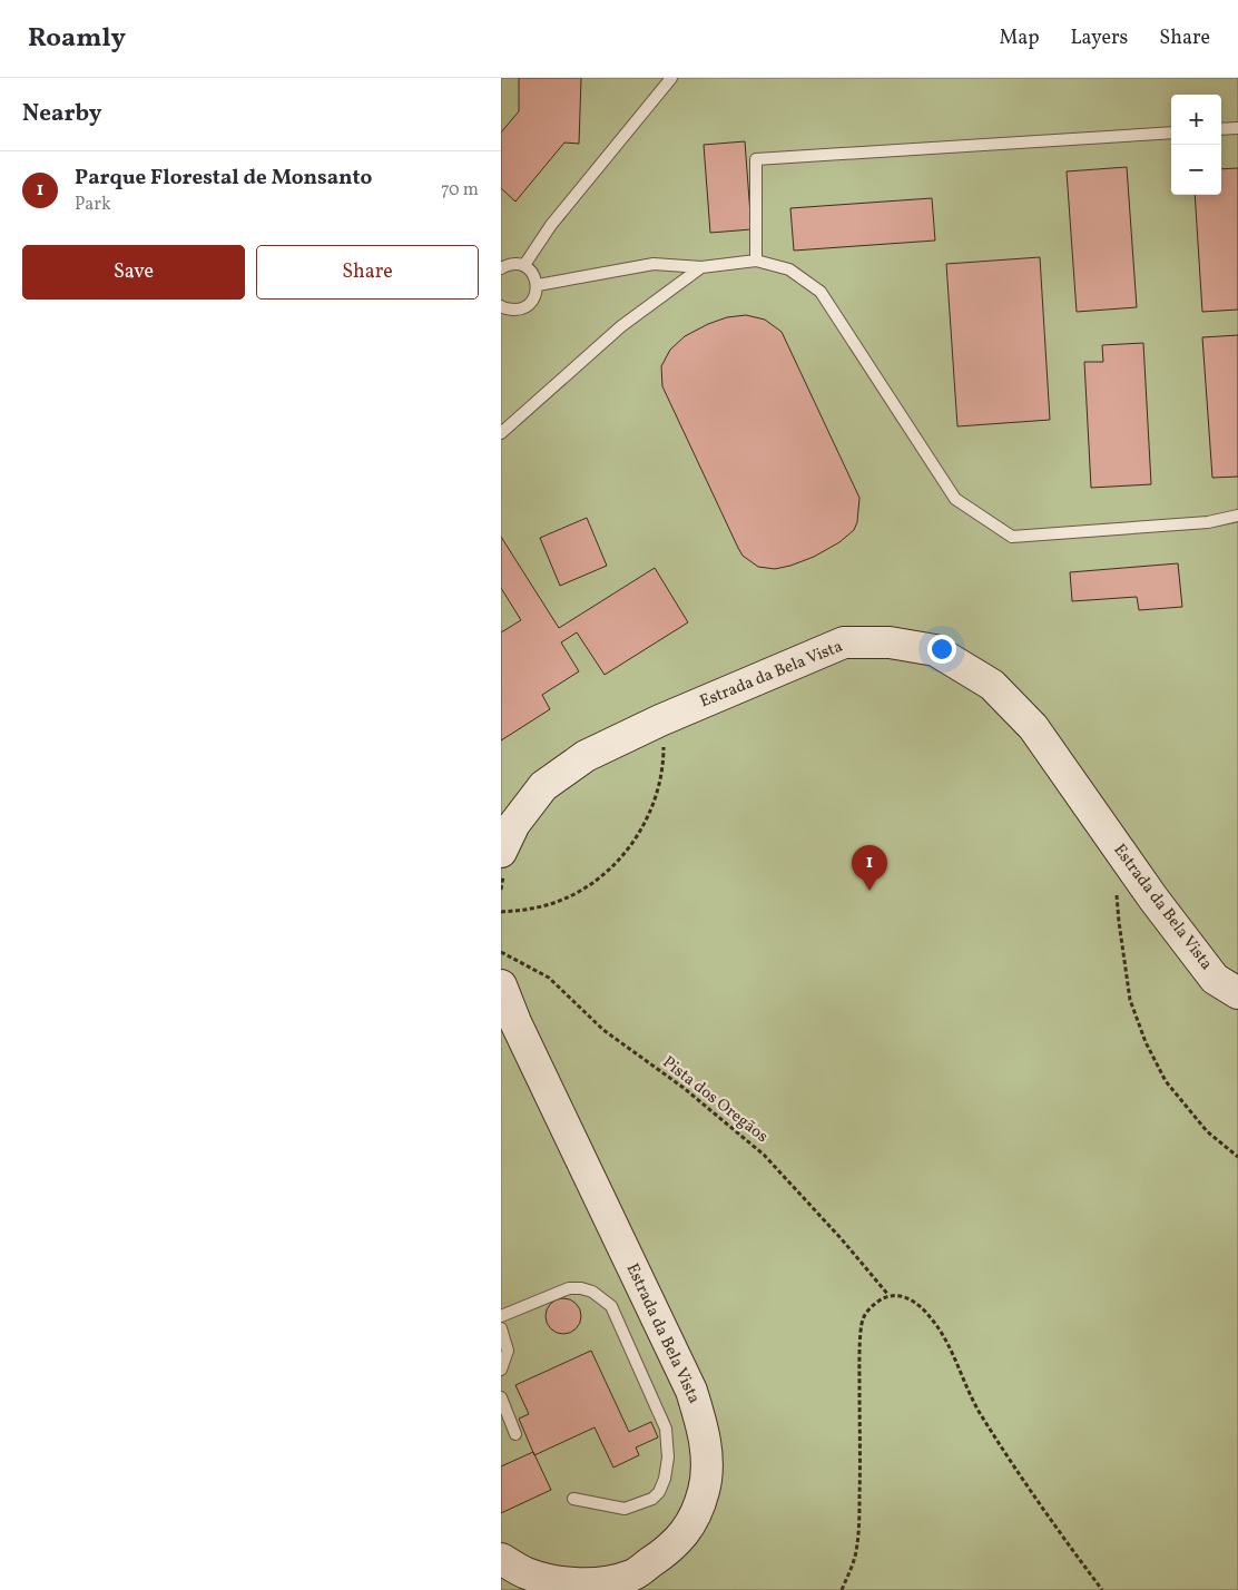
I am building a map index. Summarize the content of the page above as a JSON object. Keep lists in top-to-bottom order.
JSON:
{
  "streets": {
    "street": ["Estrada da Bela Vista"],
    "path": ["Pista dos Oregãos"]
  },
  "page": {
    "header": "Roamly",
    "nav": ["Map", "Layers", "Share"],
    "heading": "Nearby",
    "map_buttons": ["+", "−"],
    "list": [
      {
        "mark": "1",
        "name": "Parque Florestal de Monsanto",
        "note": "Park",
        "value": "70 m"
      }
    ],
    "buttons": ["Save", "Share"],
    "pins": "1"
  }
}
